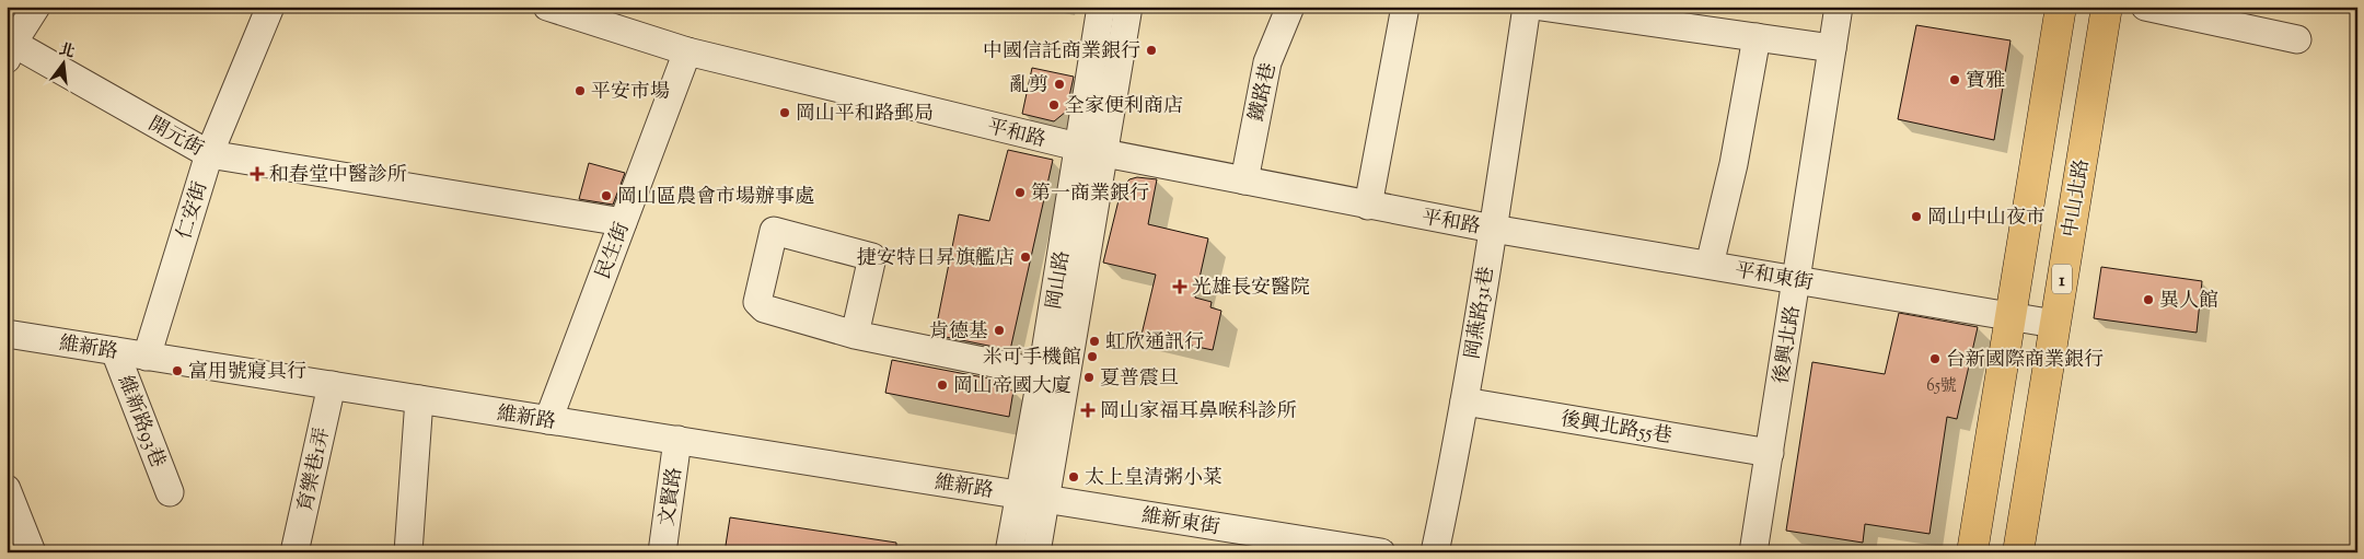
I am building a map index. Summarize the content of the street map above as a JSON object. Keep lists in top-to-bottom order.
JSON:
{
  "streets": {
    "main road": ["中山北路", "1"],
    "street": [
      "鐵路巷",
      "平和路",
      "開元街",
      "仁安街",
      "民生街",
      "平和東街",
      "岡山路",
      "岡燕路31巷",
      "後興北路",
      "維新路",
      "維新路93巷",
      "後興北路55巷",
      "育樂巷1弄",
      "文賢路",
      "維新東街"
    ]
  },
  "crossings": [
    ["鐵路巷", "平和路"],
    ["平和路", "民生街"],
    ["平和路", "平和東街"],
    ["平和路", "岡山路"],
    ["平和路", "岡燕路31巷"],
    ["開元街", "仁安街"],
    ["開元街", "民生街"],
    ["中山北路", "平和東街"],
    ["仁安街", "維新路"],
    ["民生街", "維新路"],
    ["平和東街", "岡燕路31巷"],
    ["平和東街", "後興北路"],
    ["岡山路", "維新路"],
    ["岡山路", "維新東街"],
    ["岡燕路31巷", "後興北路55巷"],
    ["後興北路", "後興北路55巷"],
    ["維新路", "維新路93巷"],
    ["維新路", "育樂巷1弄"],
    ["維新路", "文賢路"],
    ["維新路", "維新東街"]
  ],
  "places": {
    "other": [
      "中國信託商業銀行",
      "寶雅",
      "亂剪",
      "平安市場",
      "全家便利商店",
      "岡山平和路郵局",
      "第一商業銀行",
      "岡山區農會市場辦事處",
      "岡山中山夜市",
      "捷安特日昇旗艦店",
      "異人館",
      "肯德基",
      "虹欣通訊行",
      "米可手機館",
      "台新國際商業銀行",
      "富用號寢具行",
      "夏普震旦",
      "岡山帝國大廈",
      "太上皇清粥小菜"
    ],
    "health": ["和春堂中醫診所", "光雄長安醫院", "岡山家福耳鼻喉科診所"]
  },
  "house_numbers": ["65號"],
  "north": "top"
}
